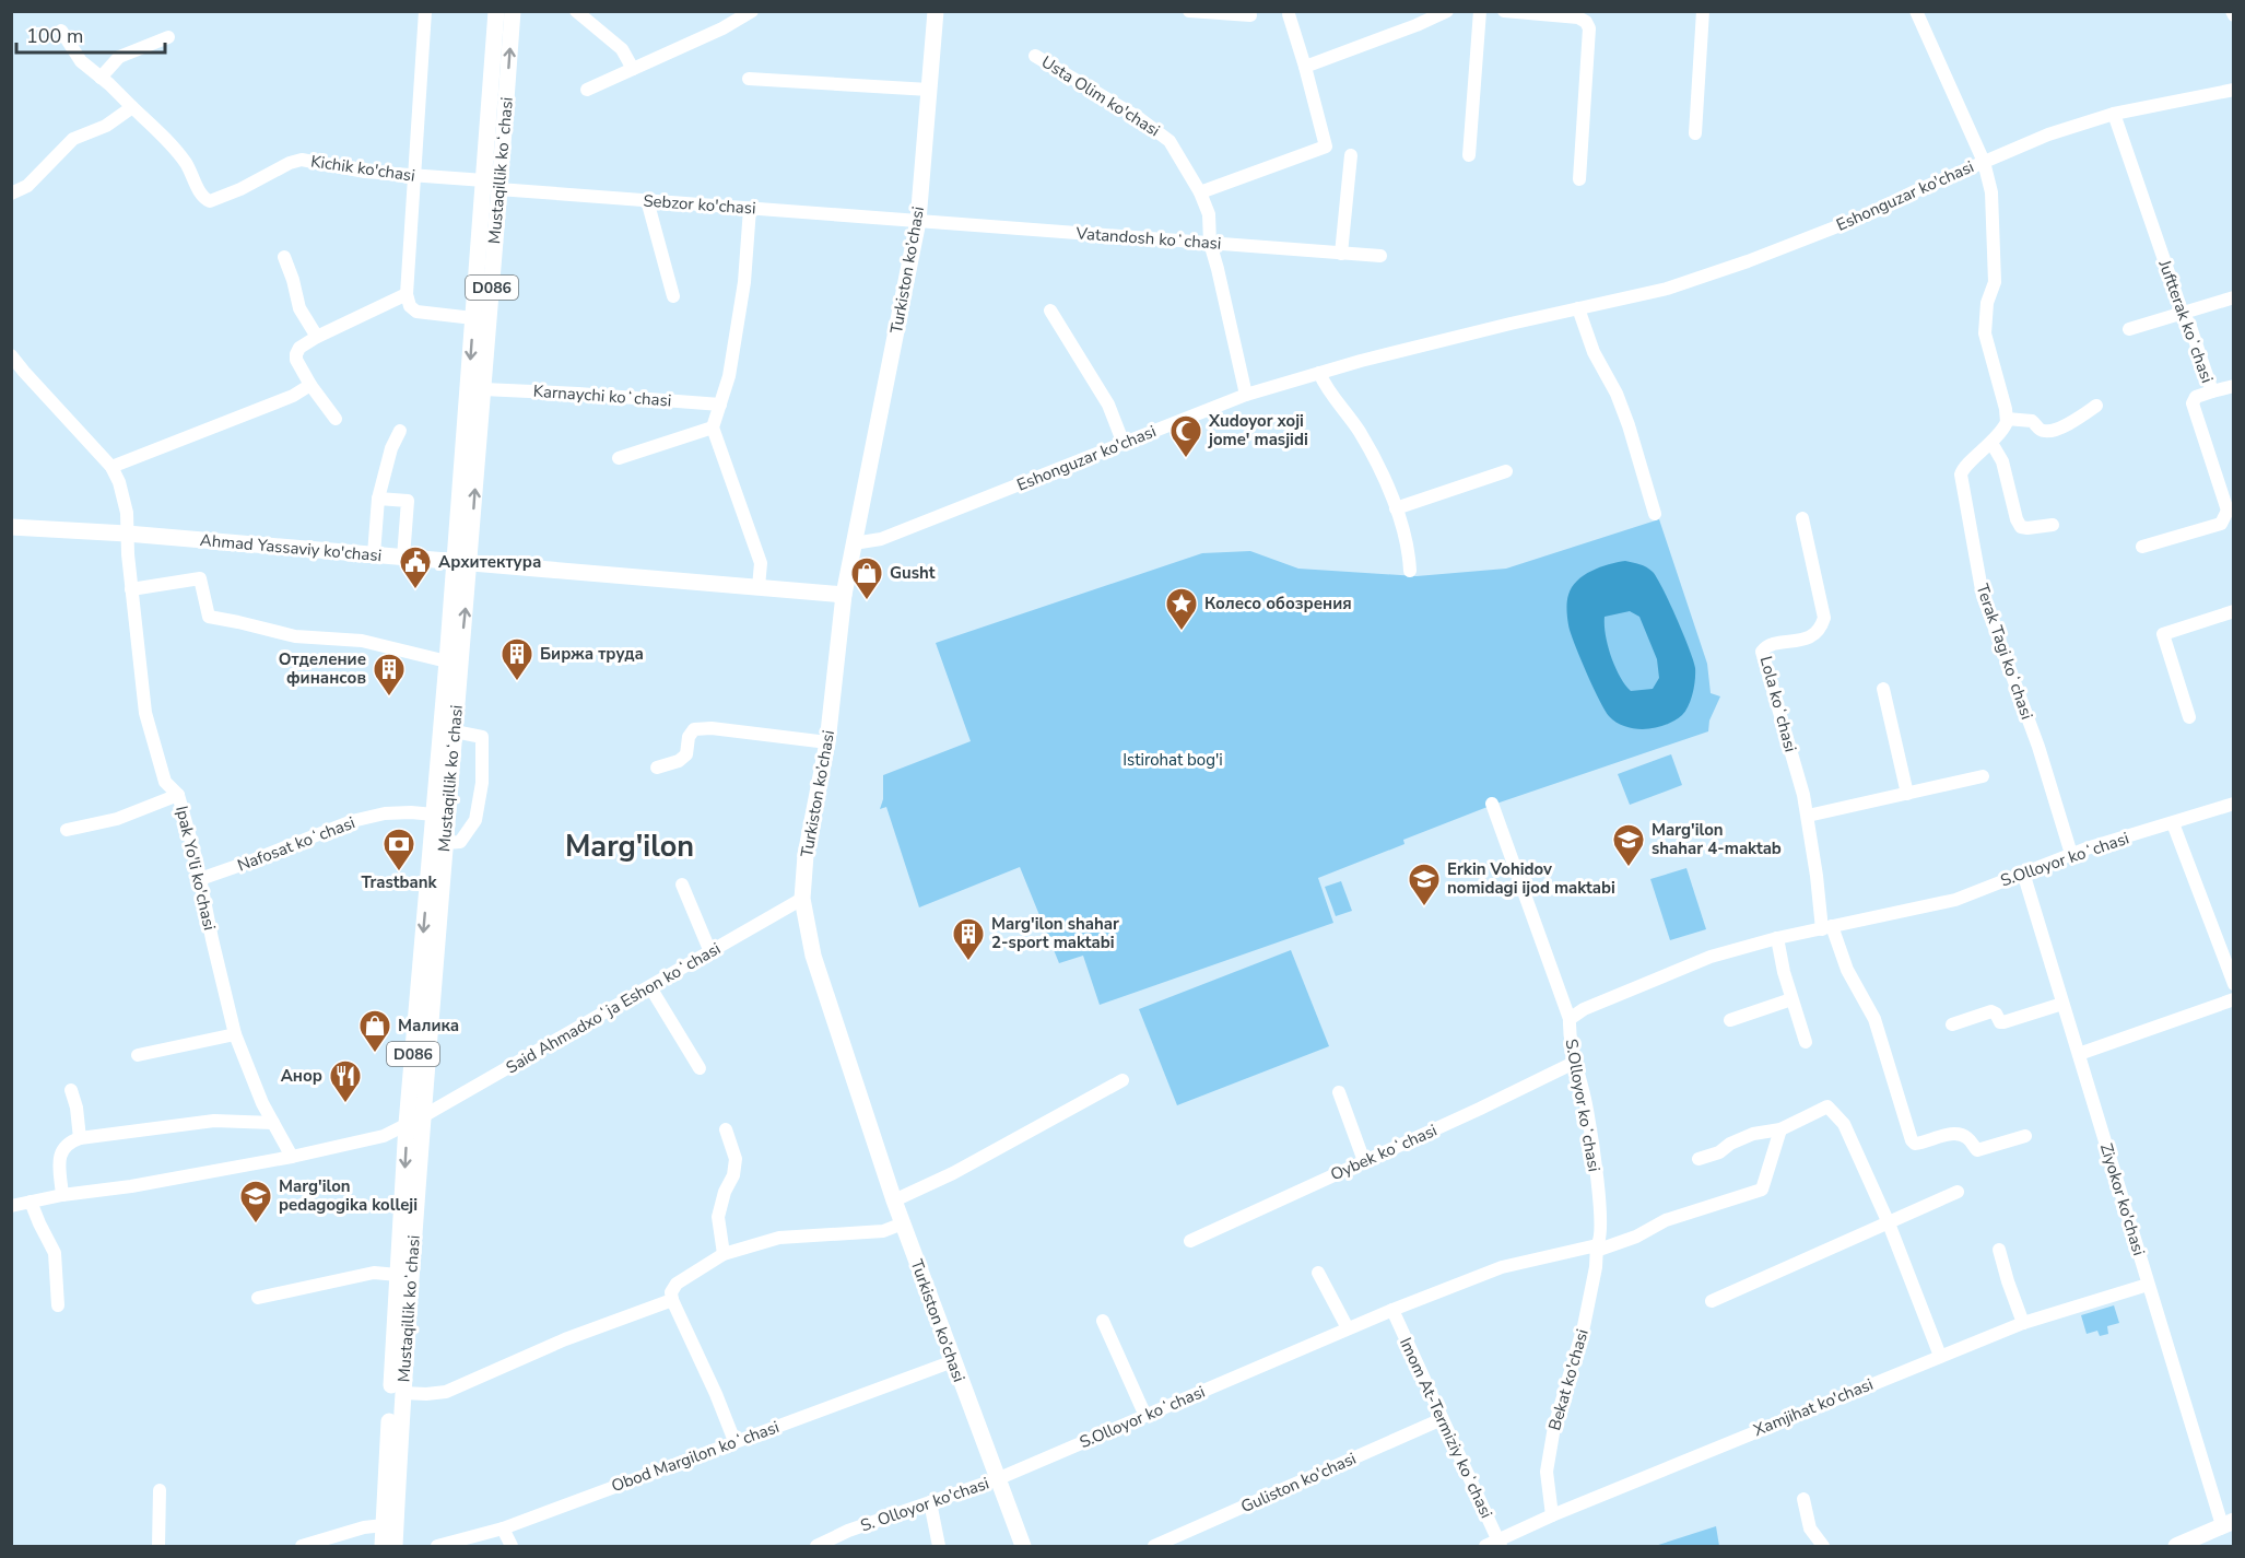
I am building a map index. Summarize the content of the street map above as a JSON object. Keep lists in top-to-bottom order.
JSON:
{
  "streets": {
    "main road": [
      "Mustaqillik koʻchasi",
      "Turkiston ko’chasi",
      "D086",
      "Ahmad Yassaviy ko'chasi"
    ],
    "street": [
      "Usta Olim ko'chasi",
      "Kichik ko'chasi",
      "Eshonguzar ko'chasi",
      "Sebzor ko'chasi",
      "Vatandosh koʻchasi",
      "Juftterak koʻchasi",
      "Karnaychi koʻchasi",
      "Terak Tagi koʻchasi",
      "Lola koʻchasi",
      "Nafosat koʻchasi",
      "S.Olloyor koʻchasi",
      "Ipak Yo'li ko'chasi",
      "Said Ahmadxoʻja Eshon koʻchasi",
      "Oybek koʻchasi",
      "Ziyokor ko'chasi",
      "Bekat ko'chasi",
      "Xamjihat ko'chasi",
      "Imom At-Termiziy koʻchasi",
      "Obod Margilon koʻchasi",
      "Guliston ko'chasi",
      "S. Olloyor ko'chasi"
    ]
  },
  "crossings": [
    ["Usta Olim ko'chasi", "Eshonguzar ko'chasi"],
    ["Usta Olim ko'chasi", "Vatandosh koʻchasi"],
    ["Kichik ko'chasi", "Mustaqillik koʻchasi"],
    ["Kichik ko'chasi", "Sebzor ko'chasi"],
    ["Mustaqillik koʻchasi", "Sebzor ko'chasi"],
    ["Mustaqillik koʻchasi", "Karnaychi koʻchasi"],
    ["Mustaqillik koʻchasi", "Ahmad Yassaviy ko'chasi"],
    ["Mustaqillik koʻchasi", "Nafosat koʻchasi"],
    ["Mustaqillik koʻchasi", "Said Ahmadxoʻja Eshon koʻchasi"],
    ["Eshonguzar ko'chasi", "Turkiston ko’chasi"],
    ["Eshonguzar ko'chasi", "Juftterak koʻchasi"],
    ["Sebzor ko'chasi", "Vatandosh koʻchasi"],
    ["Sebzor ko'chasi", "Turkiston ko’chasi"],
    ["Vatandosh koʻchasi", "Turkiston ko’chasi"],
    ["Turkiston ko’chasi", "Ahmad Yassaviy ko'chasi"],
    ["Turkiston ko’chasi", "S.Olloyor koʻchasi"],
    ["Turkiston ko’chasi", "Said Ahmadxoʻja Eshon koʻchasi"],
    ["Turkiston ko’chasi", "Obod Margilon koʻchasi"],
    ["Turkiston ko’chasi", "S. Olloyor ko'chasi"],
    ["Ahmad Yassaviy ko'chasi", "Ipak Yo'li ko'chasi"],
    ["Terak Tagi koʻchasi", "S.Olloyor koʻchasi"],
    ["Lola koʻchasi", "S.Olloyor koʻchasi"],
    ["Nafosat koʻchasi", "Ipak Yo'li ko'chasi"],
    ["S.Olloyor koʻchasi", "Oybek koʻchasi"],
    ["S.Olloyor koʻchasi", "Ziyokor ko'chasi"],
    ["S.Olloyor koʻchasi", "Bekat ko'chasi"],
    ["S.Olloyor koʻchasi", "Imom At-Termiziy koʻchasi"],
    ["S.Olloyor koʻchasi", "S. Olloyor ko'chasi"],
    ["Ipak Yo'li ko'chasi", "Said Ahmadxoʻja Eshon koʻchasi"],
    ["Ziyokor ko'chasi", "Xamjihat ko'chasi"],
    ["Bekat ko'chasi", "Xamjihat ko'chasi"],
    ["Xamjihat ko'chasi", "Imom At-Termiziy koʻchasi"],
    ["Imom At-Termiziy koʻchasi", "Guliston ko'chasi"]
  ],
  "districts": ["Marg'ilon"],
  "parks": ["Istirohat bog'i"],
  "places": {
    "mosque": ["Xudoyor xoji jome' masjidi"],
    "public building": ["Архитектура"],
    "shop": ["Gusht", "Малика"],
    "place": ["Колесо обозрения"],
    "building": ["Биржа труда", "Отделение финансов", "Marg'ilon shahar 2-sport maktabi"],
    "school or university": ["Marg'ilon shahar 4-maktab", "Erkin Vohidov nomidagi ijod maktabi", "Marg'ilon pedagogika kolleji"],
    "bank": ["Trastbank"],
    "restaurant": ["Анор"]
  },
  "scale_bar": "100 m"
}
